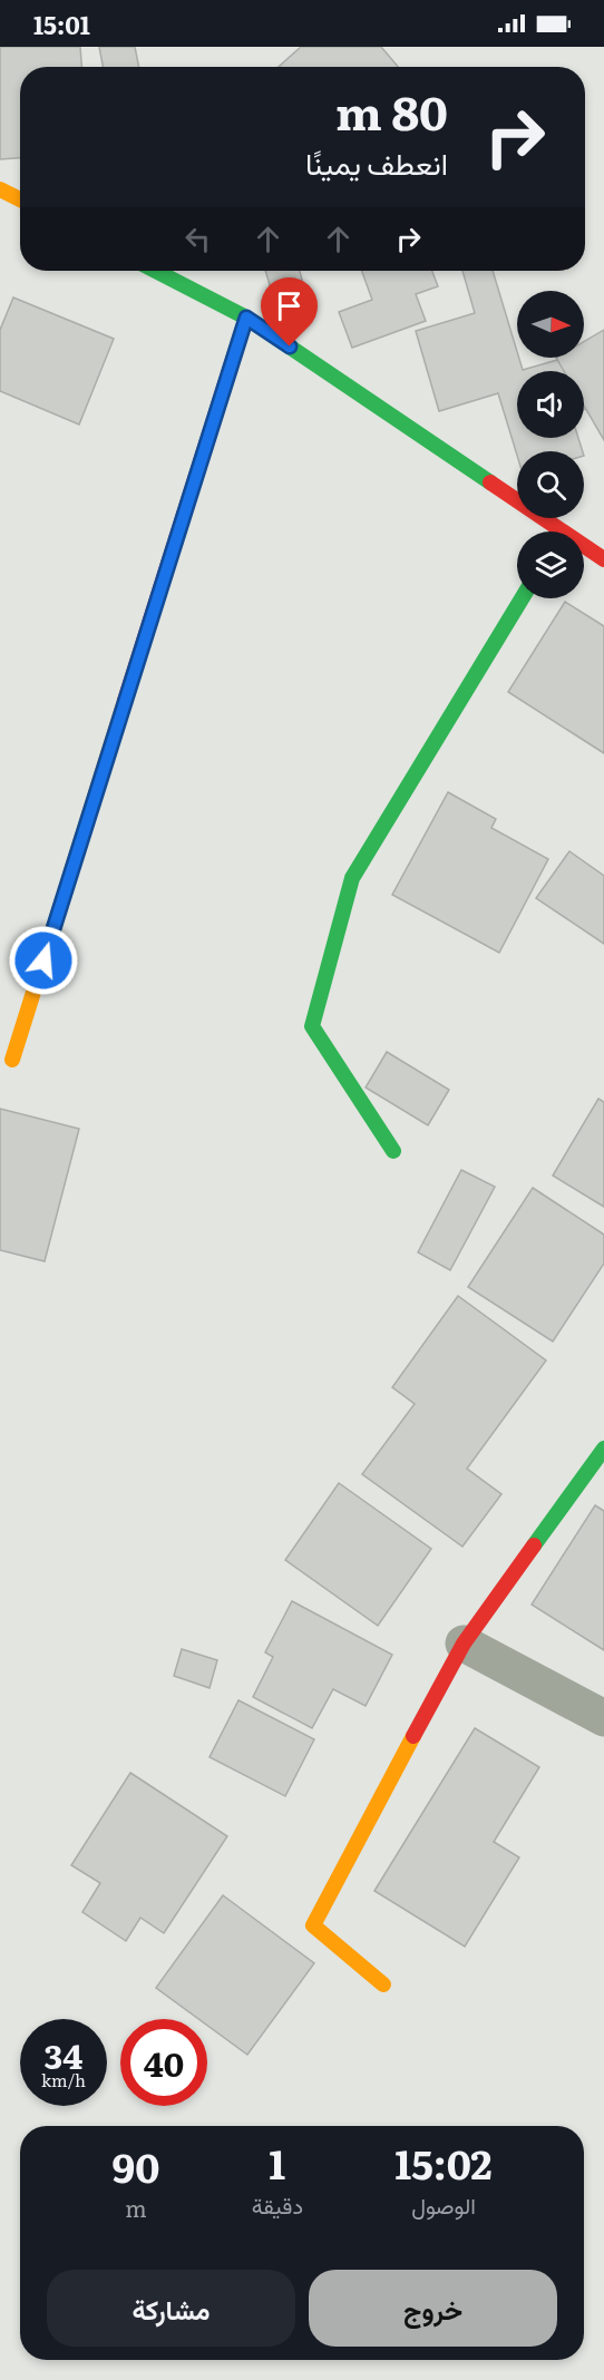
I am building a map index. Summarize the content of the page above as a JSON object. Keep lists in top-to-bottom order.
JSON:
{
  "north": "right",
  "page": {
    "status": "15:01",
    "turn": ["80 m", "انعطف يمينًا"],
    "speed": "34 km/h",
    "limit": "40",
    "eta": [
      "15:02",
      "الوصول",
      "1",
      "دقيقة",
      "90",
      "m"
    ],
    "buttons": ["خروج", "مشاركة"]
  }
}
